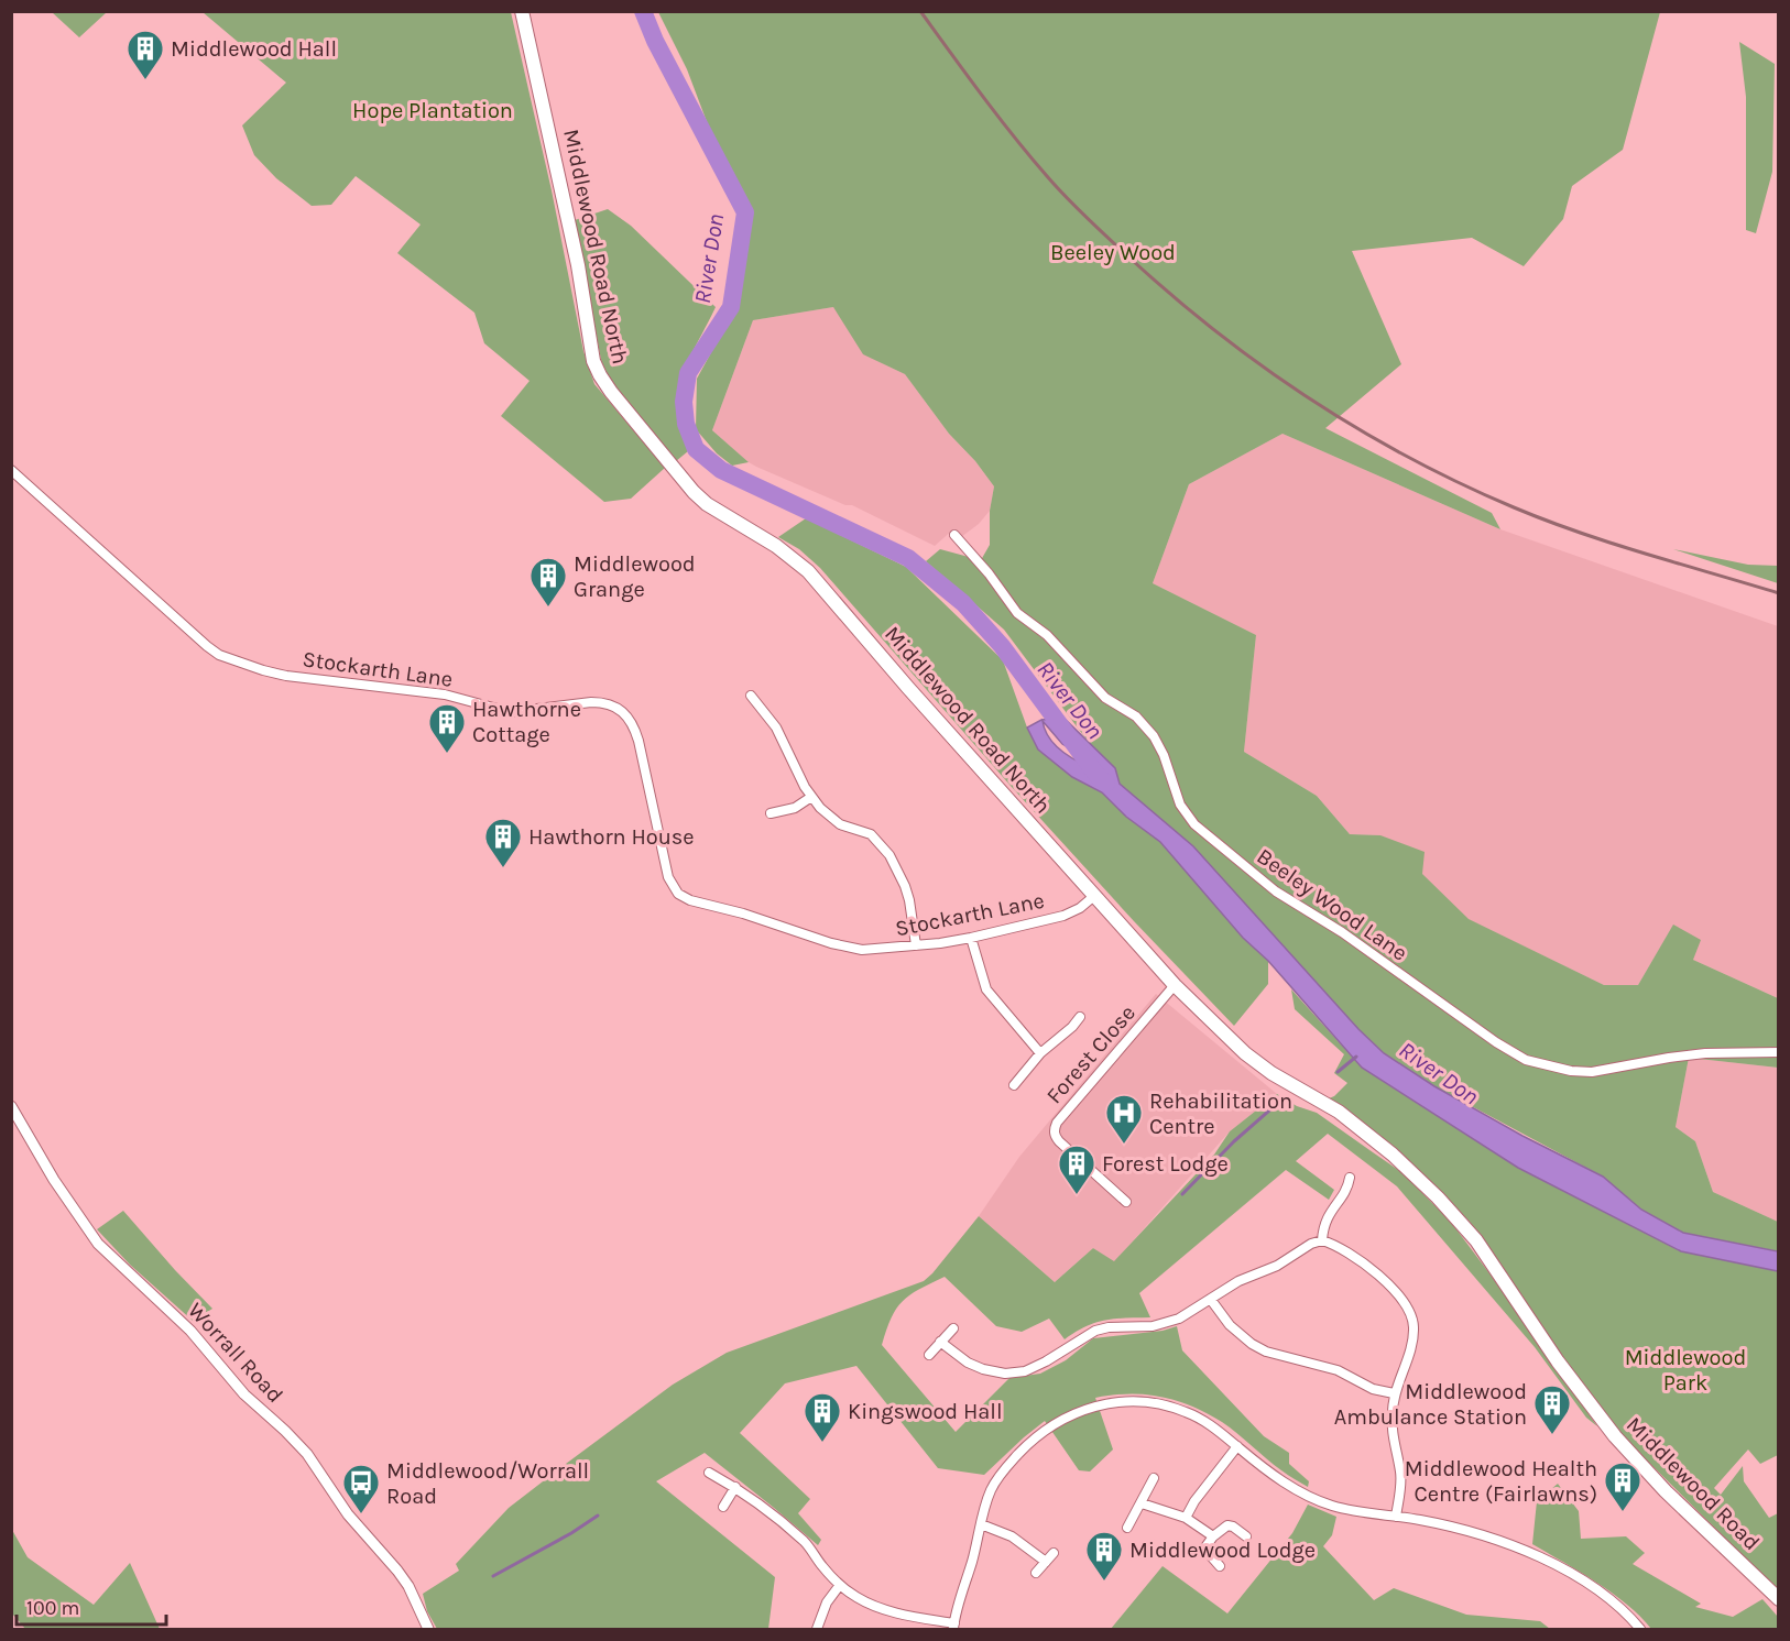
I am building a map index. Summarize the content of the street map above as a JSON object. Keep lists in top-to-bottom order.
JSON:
{
  "streets": {
    "main road": ["Middlewood Road North", "Middlewood Road"],
    "street": [
      "Stockarth Lane",
      "Beeley Wood Lane",
      "Forest Close",
      "Worrall Road"
    ]
  },
  "crossings": [
    ["Middlewood Road North", "Stockarth Lane"],
    ["Middlewood Road North", "Forest Close"],
    ["Middlewood Road North", "Middlewood Road"]
  ],
  "water": ["River Don"],
  "parks": ["Hope Plantation", "Beeley Wood", "Middlewood Park"],
  "places": {
    "building": [
      "Middlewood Hall",
      "Middlewood Grange",
      "Hawthorne Cottage",
      "Hawthorn House",
      "Forest Lodge",
      "Middlewood Ambulance Station",
      "Kingswood Hall",
      "Middlewood Health Centre (Fairlawns)",
      "Middlewood Lodge"
    ],
    "hospital": ["Rehabilitation Centre"],
    "bus stop": ["Middlewood/Worrall Road"]
  },
  "scale_bar": "100 m"
}
